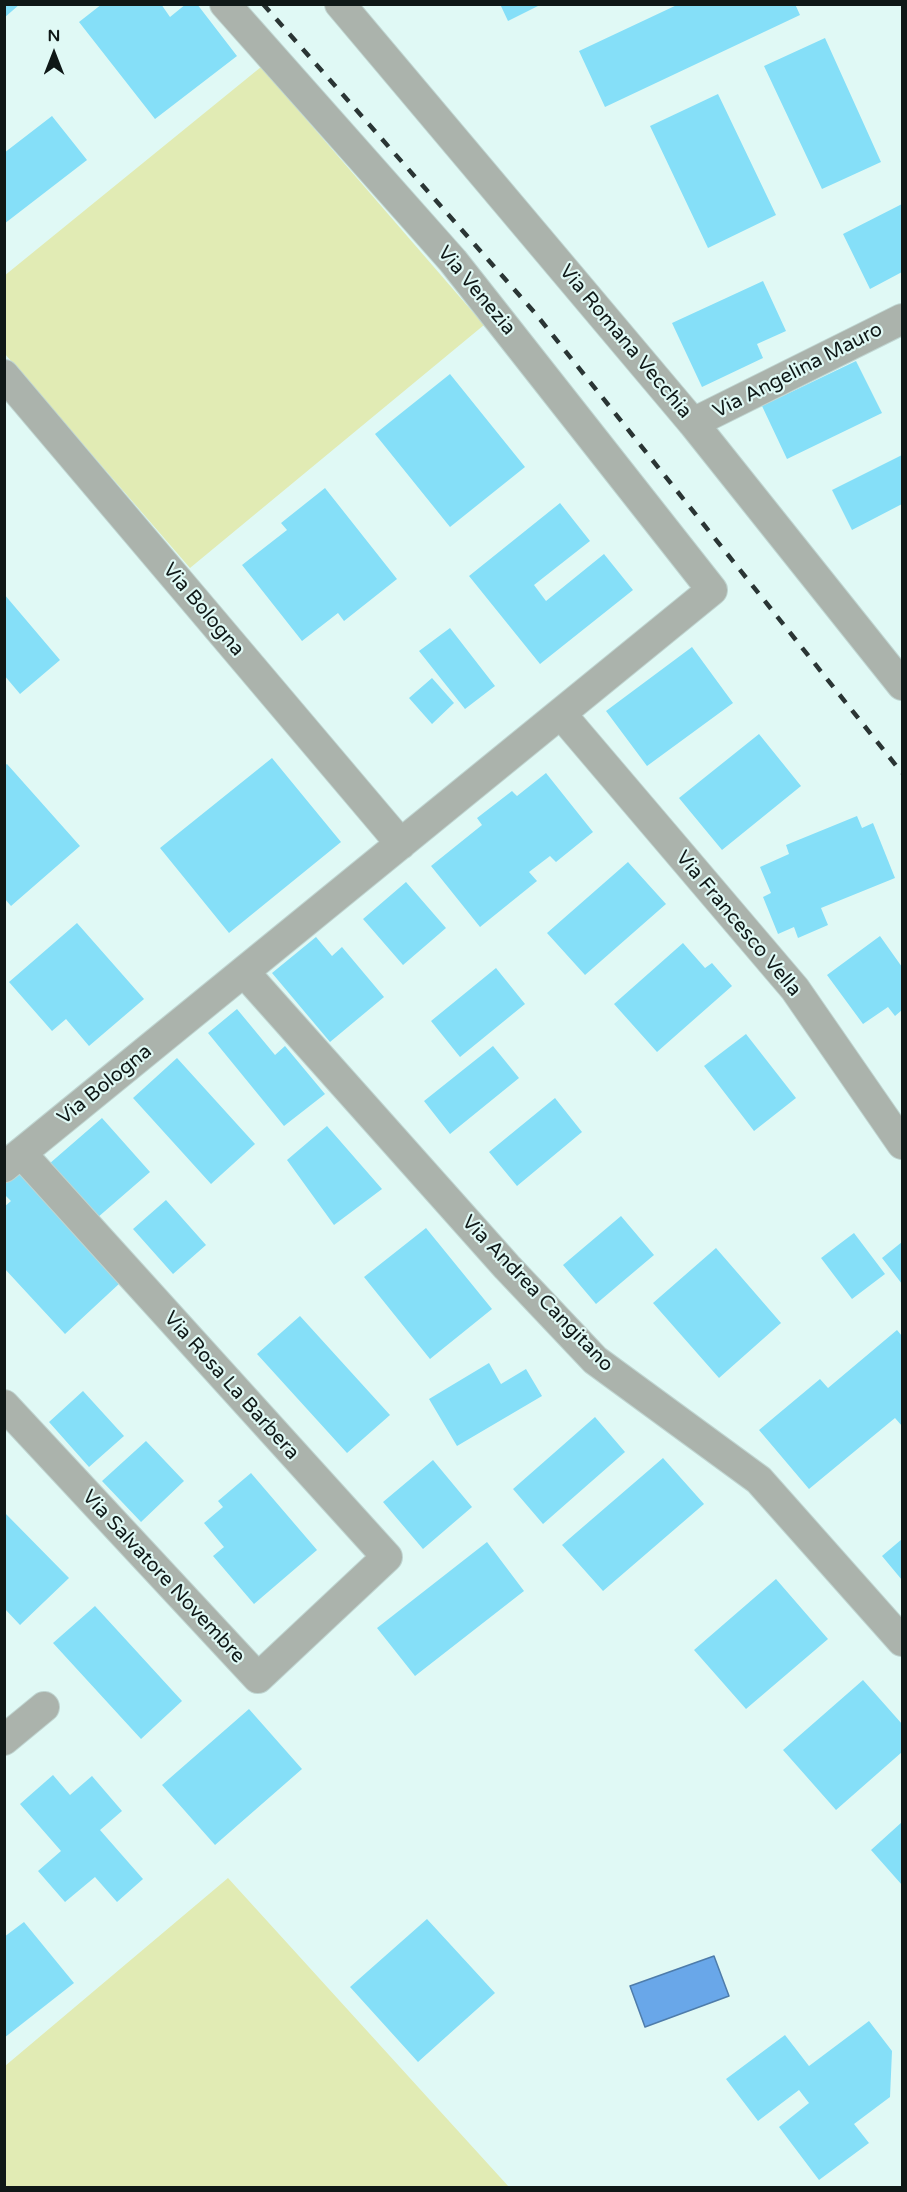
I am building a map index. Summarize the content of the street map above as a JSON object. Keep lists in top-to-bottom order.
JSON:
{
  "streets": {
    "street": [
      "Via Venezia",
      "Via Romana Vecchia",
      "Via Angelina Mauro",
      "Via Bologna",
      "Via Francesco Vella",
      "Via Andrea Cangitano",
      "Via Rosa La Barbera",
      "Via Salvatore Novembre"
    ]
  },
  "crossings": [
    ["Via Venezia", "Via Bologna"],
    ["Via Romana Vecchia", "Via Angelina Mauro"],
    ["Via Bologna", "Via Francesco Vella"],
    ["Via Bologna", "Via Andrea Cangitano"],
    ["Via Bologna", "Via Rosa La Barbera"],
    ["Via Rosa La Barbera", "Via Salvatore Novembre"]
  ],
  "north": "top"
}
